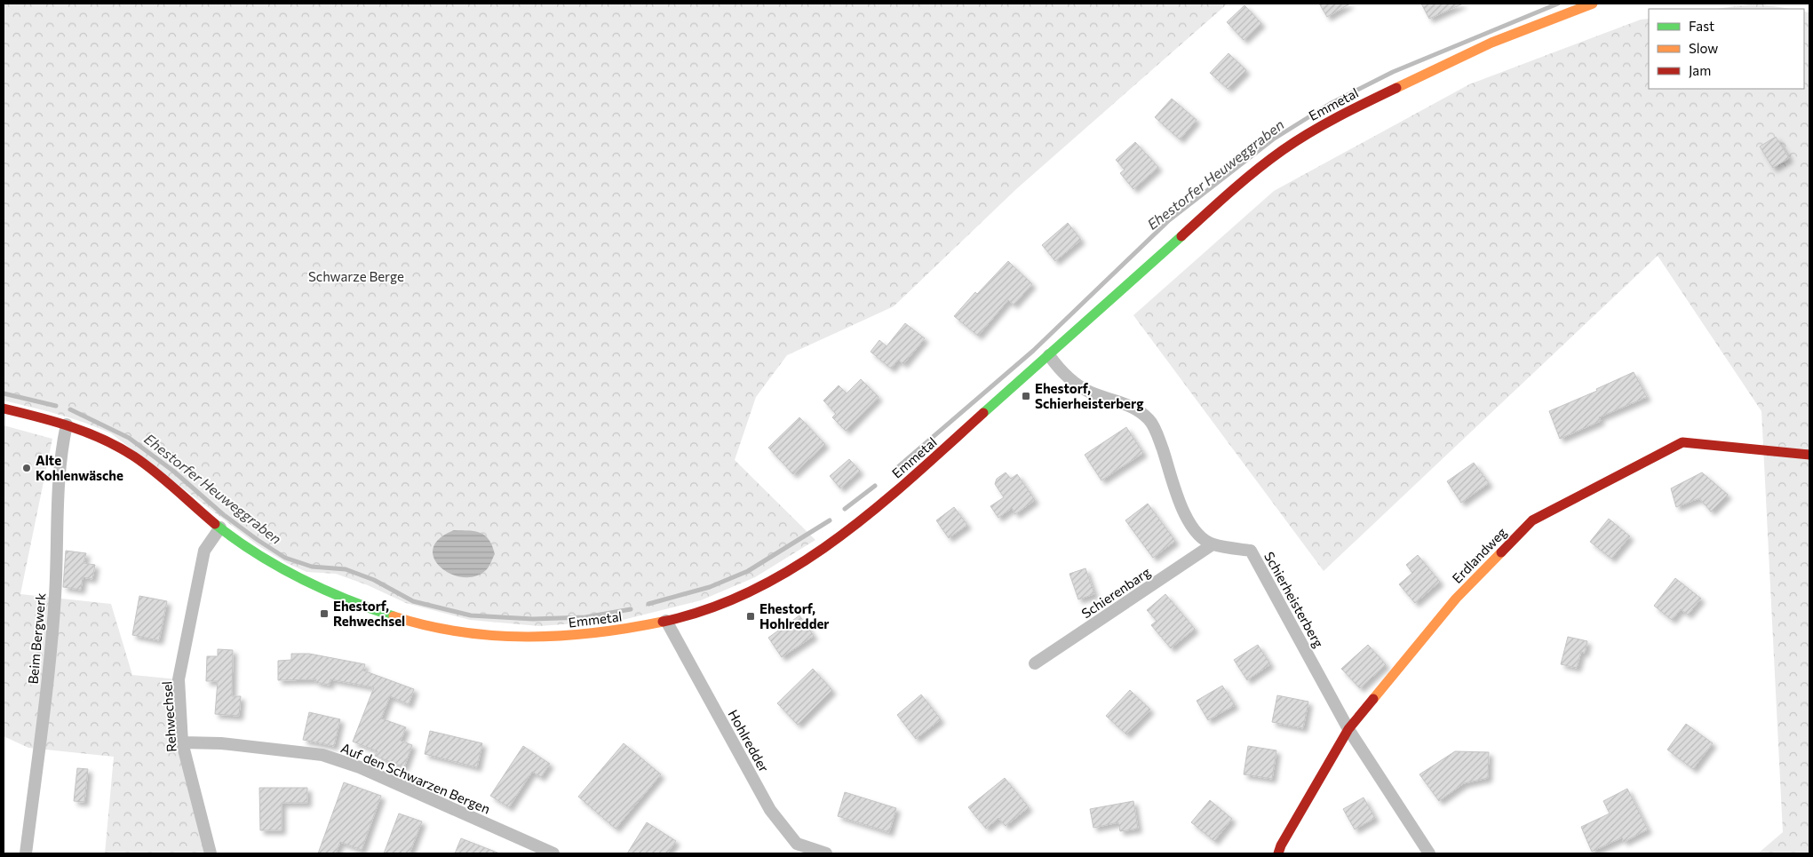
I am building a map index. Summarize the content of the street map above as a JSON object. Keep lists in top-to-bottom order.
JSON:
{
  "streets": {
    "main road": ["Emmetal", "Erdlandweg"],
    "street": [
      "Schierenbarg",
      "Schierheisterberg",
      "Beim Bergwerk",
      "Rehwechsel",
      "Hohlredder",
      "Auf den Schwarzen Bergen"
    ]
  },
  "crossings": [
    ["Emmetal", "Beim Bergwerk"],
    ["Emmetal", "Rehwechsel"],
    ["Emmetal", "Hohlredder"],
    ["Erdlandweg", "Schierheisterberg"],
    ["Schierenbarg", "Schierheisterberg"],
    ["Rehwechsel", "Auf den Schwarzen Bergen"]
  ],
  "water": ["Ehestorfer Heuweggraben"],
  "parks": ["Schwarze Berge"],
  "places": {
    "transit": ["Ehestorf, Schierheisterberg", "Ehestorf, Rehwechsel", "Ehestorf, Hohlredder"],
    "other": ["Alte Kohlenwäsche"]
  },
  "legend": ["Fast", "Slow", "Jam"]
}
